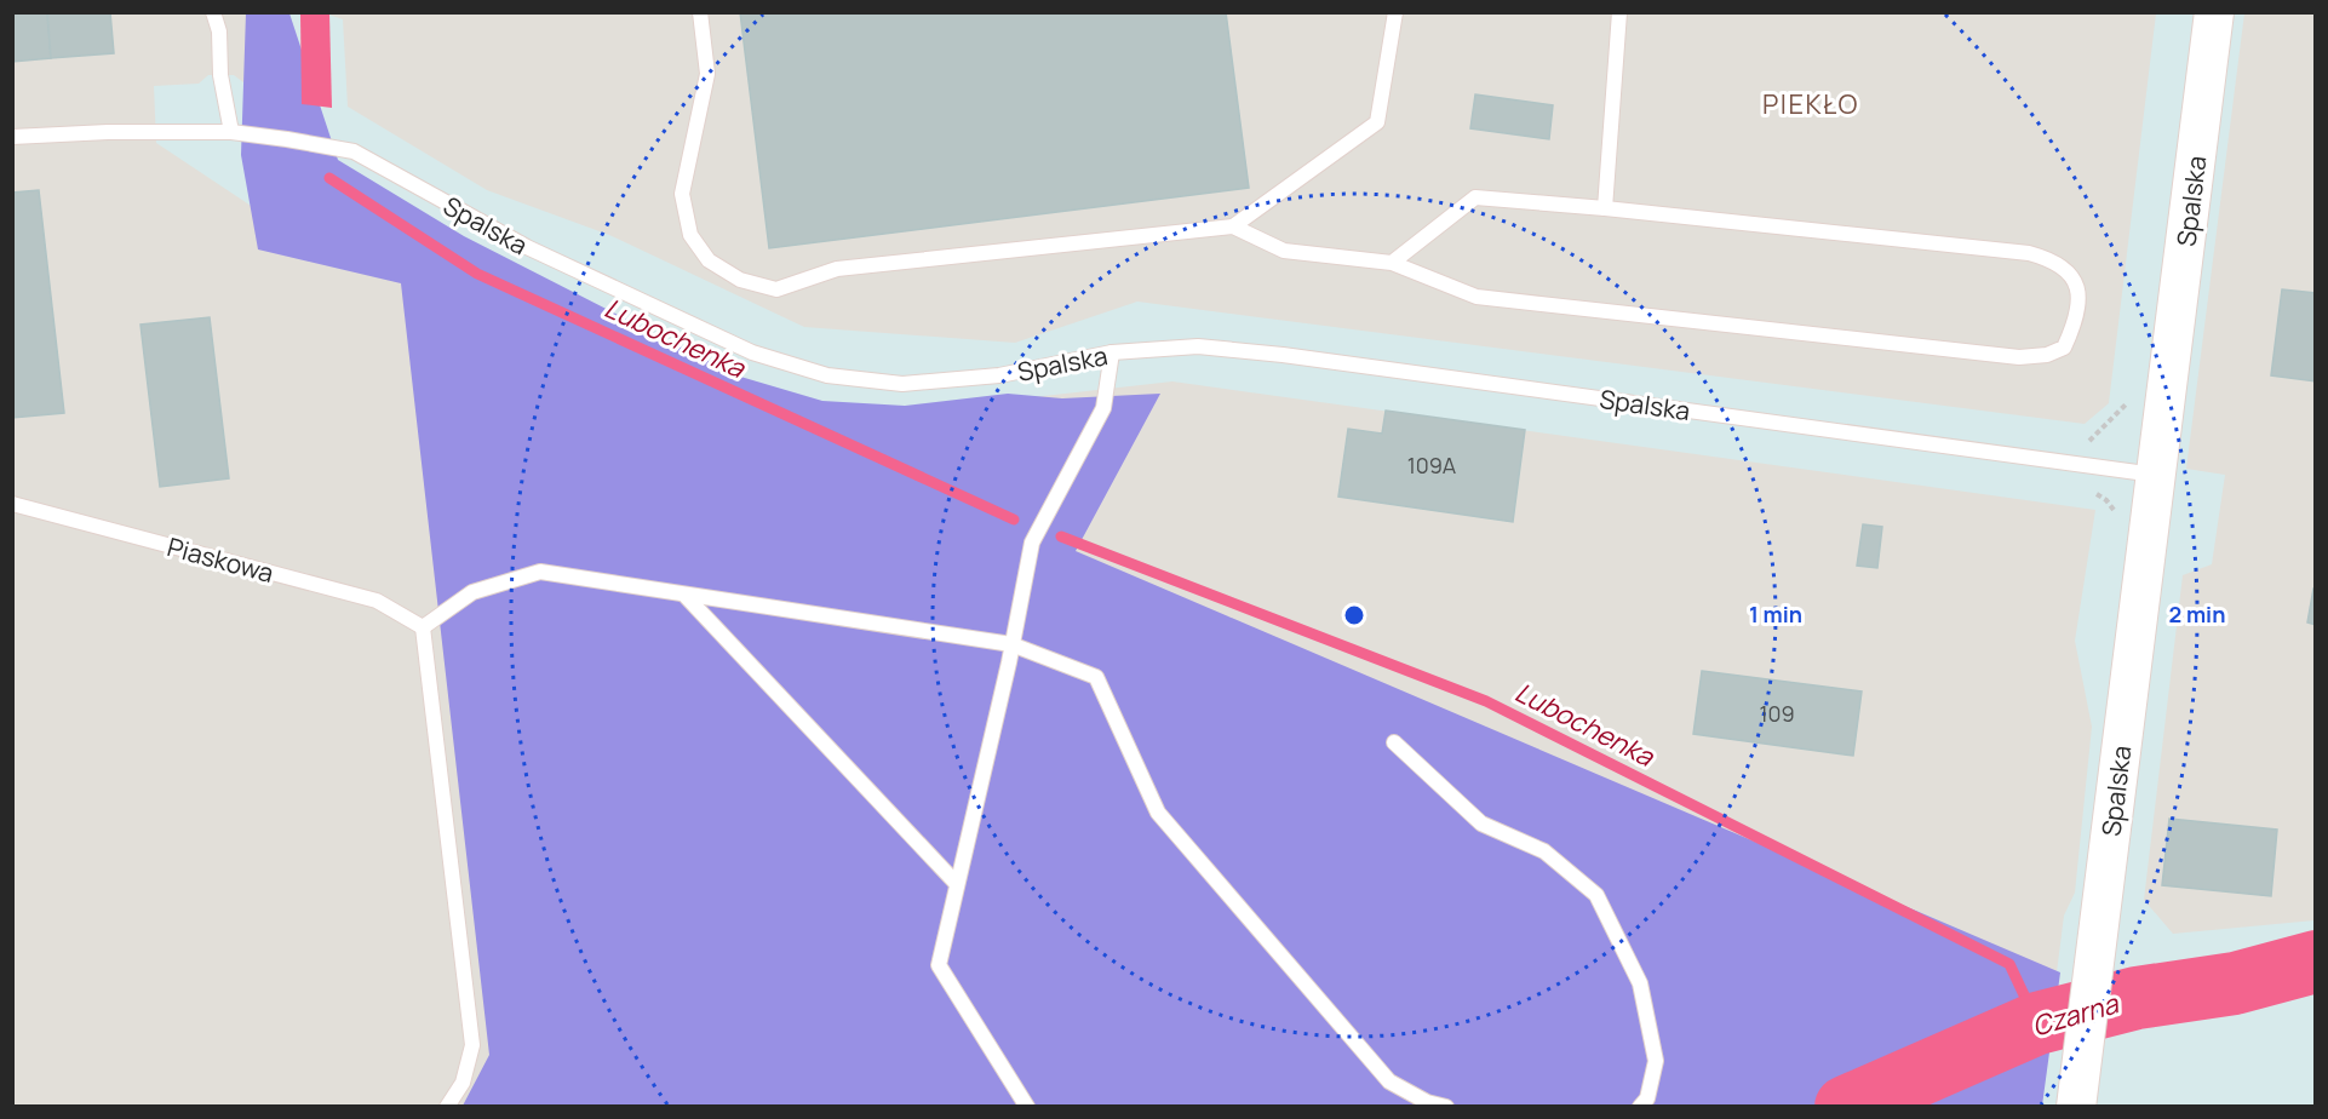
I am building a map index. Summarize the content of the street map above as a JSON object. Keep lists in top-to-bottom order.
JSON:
{
  "streets": {
    "street": ["Spalska"],
    "lane": ["Piaskowa"]
  },
  "districts": ["PIEKŁO"],
  "water": ["Lubochenka", "Czarna"],
  "house_numbers": ["109A", "109"],
  "rings": ["1 min", "2 min"]
}
